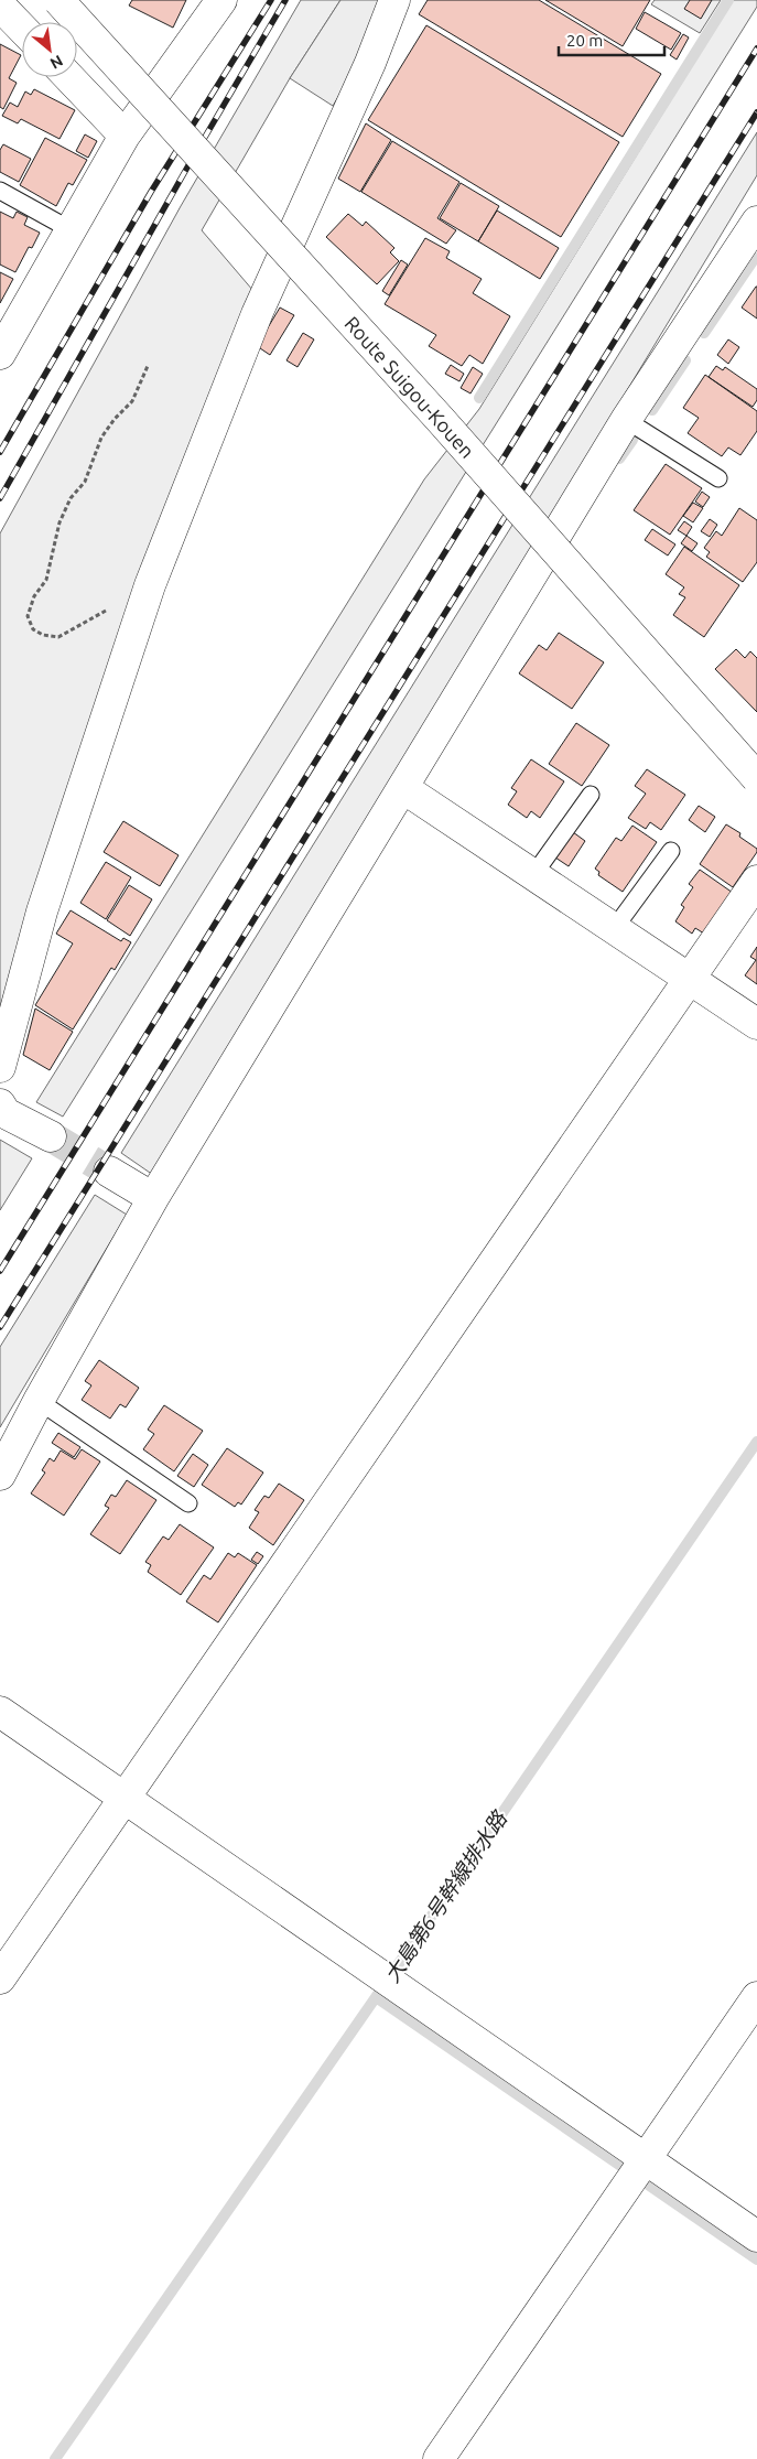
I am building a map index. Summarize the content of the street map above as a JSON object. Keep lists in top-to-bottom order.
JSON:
{
  "streets": {
    "street": ["Route Suigou-Kouen"]
  },
  "water": ["大島第6号幹線排水路"],
  "scale_bar": "20 m",
  "north": "bottom right"
}
